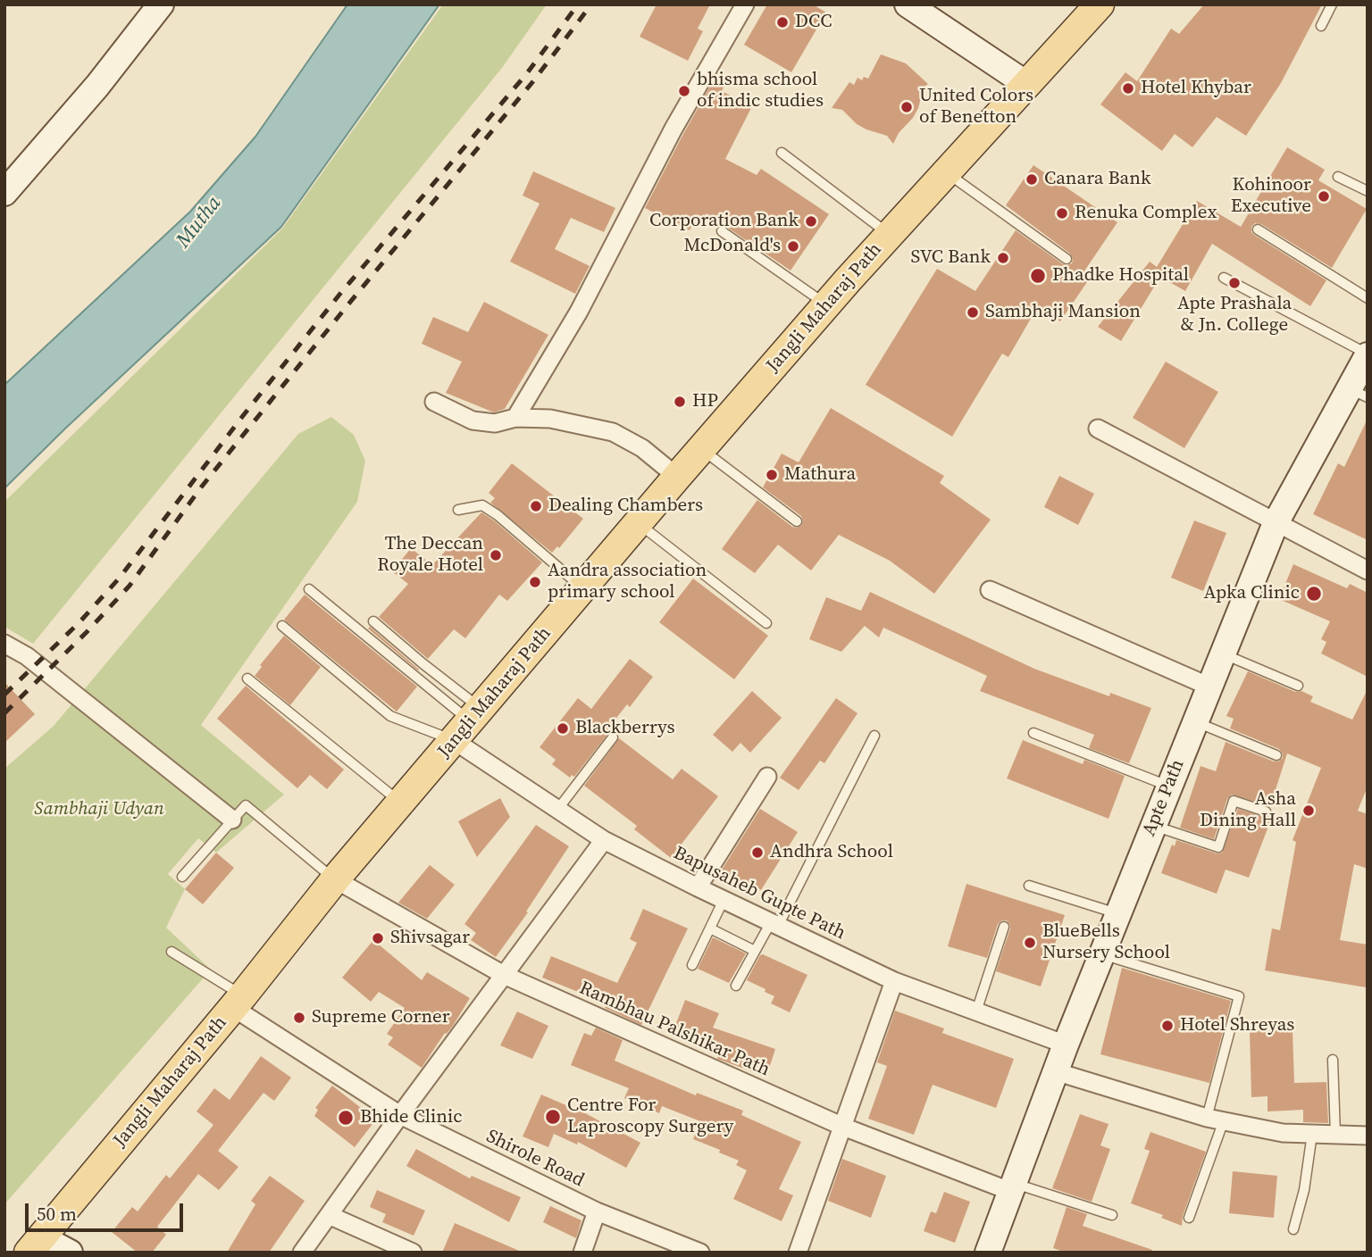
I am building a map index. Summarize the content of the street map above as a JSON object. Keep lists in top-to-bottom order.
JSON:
{
  "streets": {
    "main road": ["Jangli Maharaj Path"],
    "street": [
      "Apte Path",
      "Bapusaheb Gupte Path",
      "Rambhau Palshikar Path",
      "Shirole Road"
    ]
  },
  "crossings": [
    ["Jangli Maharaj Path", "Bapusaheb Gupte Path"],
    ["Jangli Maharaj Path", "Rambhau Palshikar Path"],
    ["Jangli Maharaj Path", "Shirole Road"],
    ["Apte Path", "Bapusaheb Gupte Path"],
    ["Apte Path", "Rambhau Palshikar Path"]
  ],
  "water": ["Mutha"],
  "parks": ["Sambhaji Udyan"],
  "places": [
    "DCC",
    "Hotel Khybar",
    "bhisma school of indic studies",
    "United Colors of Benetton",
    "Canara Bank",
    "Kohinoor Executive",
    "Renuka Complex",
    "Corporation Bank",
    "McDonald's",
    "SVC Bank",
    "Phadke Hospital",
    "Apte Prashala & Jn. College",
    "Sambhaji Mansion",
    "HP",
    "Mathura",
    "Dealing Chambers",
    "The Deccan Royale Hotel",
    "Aandra association primary school",
    "Apka Clinic",
    "Blackberrys",
    "Asha Dining Hall",
    "Andhra School",
    "Shivsagar",
    "BlueBells Nursery School",
    "Supreme Corner",
    "Hotel Shreyas",
    "Centre For Laproscopy Surgery",
    "Bhide Clinic"
  ],
  "scale_bar": "50 m"
}
